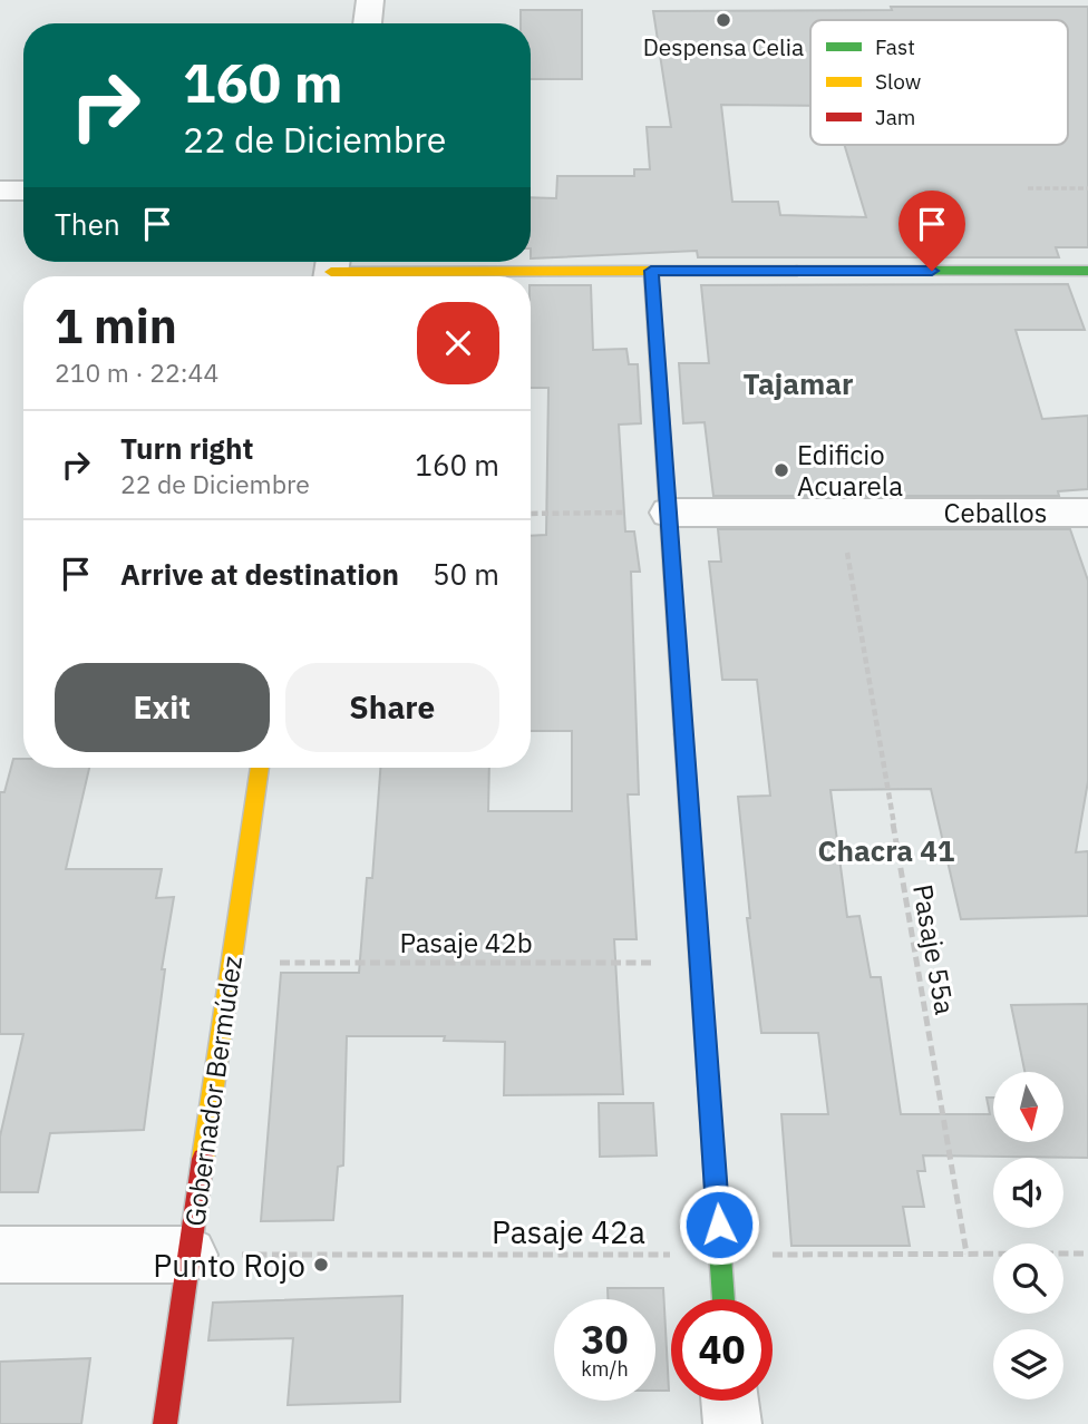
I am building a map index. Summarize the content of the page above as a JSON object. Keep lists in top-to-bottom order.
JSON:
{
  "streets": {
    "street": ["Ceballos", "Gobernador Bermúdez"],
    "path": ["Pasaje 42b", "Pasaje 55a", "Pasaje 42a"]
  },
  "crossings": [
    ["Ceballos", "Pasaje 55a"],
    ["Pasaje 42b", "Gobernador Bermúdez"],
    ["Pasaje 55a", "Pasaje 42a"],
    ["Gobernador Bermúdez", "Pasaje 42a"]
  ],
  "districts": ["Tajamar", "Chacra 41"],
  "places": ["Despensa Celia", "Edificio Acuarela", "Punto Rojo"],
  "legend": ["Fast", "Slow", "Jam"],
  "north": "bottom",
  "page": {
    "turn": ["160 m", "22 de Diciembre"],
    "then": "Then",
    "heading": ["1 min", "210 m · 22:44"],
    "list": [
      {
        "name": "Turn right",
        "note": "22 de Diciembre",
        "value": "160 m"
      },
      {
        "name": "Arrive at destination",
        "value": "50 m"
      }
    ],
    "buttons": ["Exit", "Share"],
    "speed": "30 km/h",
    "limit": "40"
  }
}
